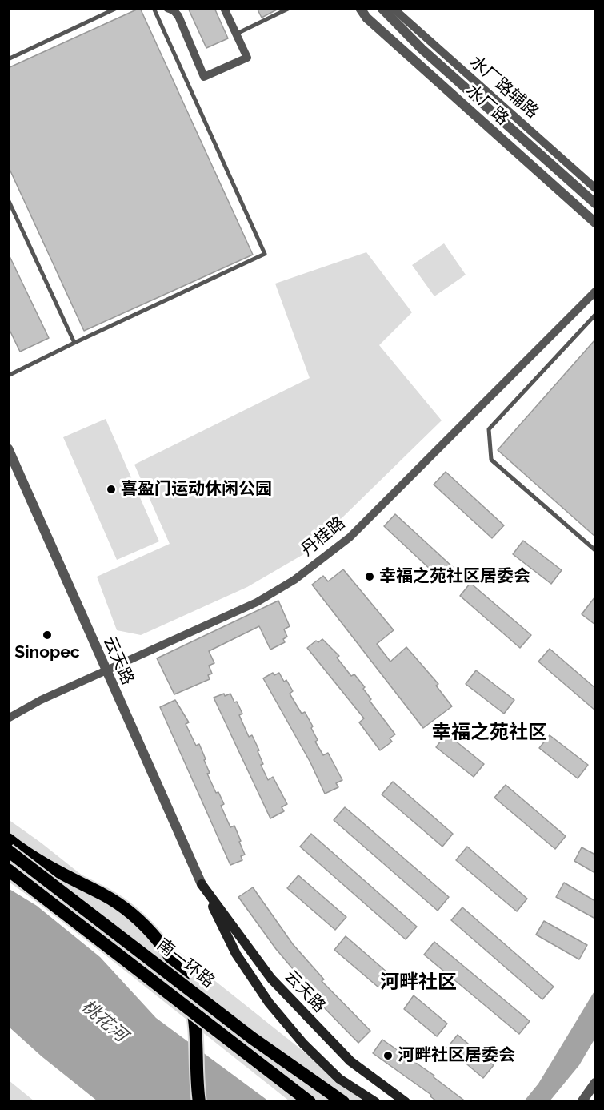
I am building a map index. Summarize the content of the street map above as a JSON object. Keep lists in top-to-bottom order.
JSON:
{
  "streets": {
    "highway": ["南一环路"],
    "main road": ["云天路"],
    "street": ["水厂路辅路", "水厂路", "丹桂路"]
  },
  "crossings": [
    ["丹桂路", "云天路"]
  ],
  "districts": ["幸福之苑社区", "河畔社区"],
  "water": ["桃花河"],
  "places": [
    "喜盈门运动休闲公园",
    "幸福之苑社区居委会",
    "Sinopec",
    "河畔社区居委会"
  ]
}
